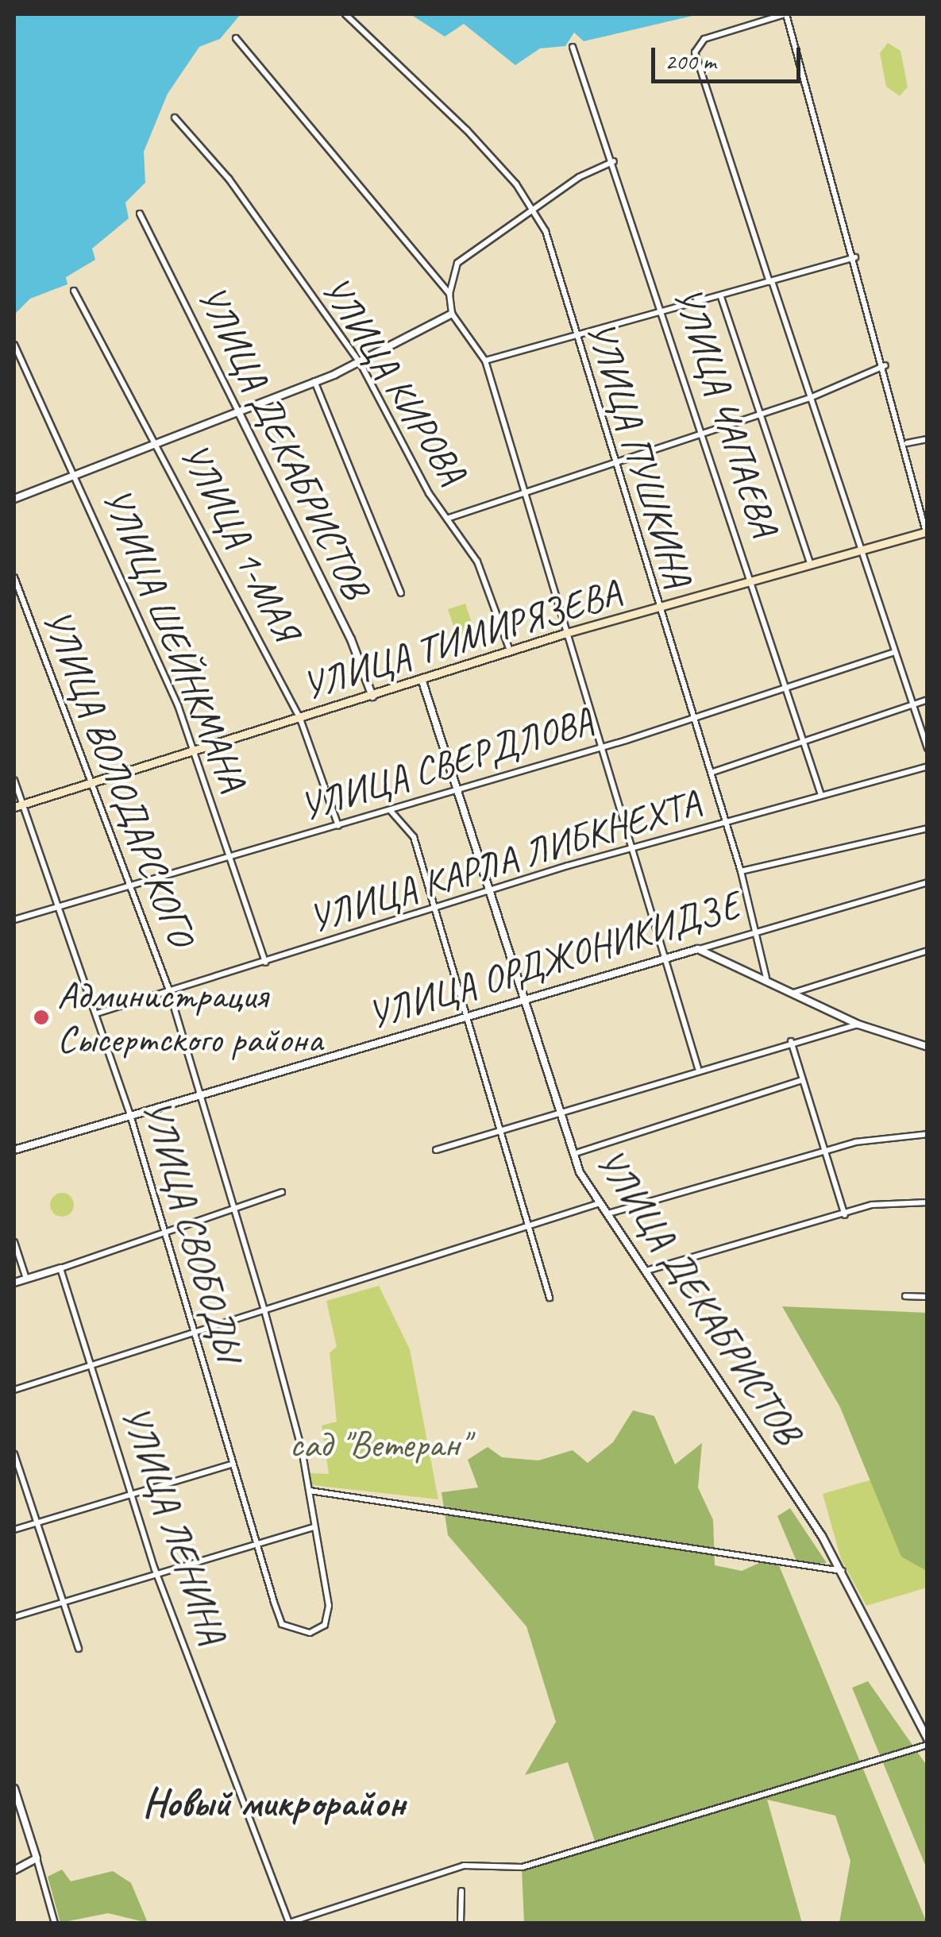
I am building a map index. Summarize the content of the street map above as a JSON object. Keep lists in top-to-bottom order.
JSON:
{
  "streets": {
    "main road": ["УЛИЦА ТИМИРЯЗЕВА"],
    "street": [
      "УЛИЦА КИРОВА",
      "УЛИЦА ЧАПАЕВА",
      "УЛИЦА ДЕКАБРИСТОВ",
      "УЛИЦА ПУШКИНА",
      "УЛИЦА 1-МАЯ",
      "УЛИЦА ШЕЙНКМАНА",
      "УЛИЦА СВЕРДЛОВА",
      "УЛИЦА ВОЛОДАРСКОГО",
      "УЛИЦА КАРЛА ЛИБКНЕХТА",
      "УЛИЦА ОРДЖОНИКИДЗЕ",
      "УЛИЦА СВОБОДЫ",
      "УЛИЦА ЛЕНИНА"
    ]
  },
  "crossings": [
    ["УЛИЦА КИРОВА", "УЛИЦА ТИМИРЯЗЕВА"],
    ["УЛИЦА ЧАПАЕВА", "УЛИЦА ТИМИРЯЗЕВА"],
    ["УЛИЦА ЧАПАЕВА", "УЛИЦА СВЕРДЛОВА"],
    ["УЛИЦА ЧАПАЕВА", "УЛИЦА КАРЛА ЛИБКНЕХТА"],
    ["УЛИЦА ДЕКАБРИСТОВ", "УЛИЦА ТИМИРЯЗЕВА"],
    ["УЛИЦА ДЕКАБРИСТОВ", "УЛИЦА СВЕРДЛОВА"],
    ["УЛИЦА ДЕКАБРИСТОВ", "УЛИЦА КАРЛА ЛИБКНЕХТА"],
    ["УЛИЦА ДЕКАБРИСТОВ", "УЛИЦА ОРДЖОНИКИДЗЕ"],
    ["УЛИЦА ПУШКИНА", "УЛИЦА ТИМИРЯЗЕВА"],
    ["УЛИЦА ПУШКИНА", "УЛИЦА СВЕРДЛОВА"],
    ["УЛИЦА ПУШКИНА", "УЛИЦА КАРЛА ЛИБКНЕХТА"],
    ["УЛИЦА ПУШКИНА", "УЛИЦА ОРДЖОНИКИДЗЕ"],
    ["УЛИЦА 1-МАЯ", "УЛИЦА ТИМИРЯЗЕВА"],
    ["УЛИЦА 1-МАЯ", "УЛИЦА СВЕРДЛОВА"],
    ["УЛИЦА ШЕЙНКМАНА", "УЛИЦА ТИМИРЯЗЕВА"],
    ["УЛИЦА ШЕЙНКМАНА", "УЛИЦА СВЕРДЛОВА"],
    ["УЛИЦА ШЕЙНКМАНА", "УЛИЦА КАРЛА ЛИБКНЕХТА"],
    ["УЛИЦА ТИМИРЯЗЕВА", "УЛИЦА ВОЛОДАРСКОГО"],
    ["УЛИЦА ТИМИРЯЗЕВА", "УЛИЦА СВОБОДЫ"],
    ["УЛИЦА СВЕРДЛОВА", "УЛИЦА ВОЛОДАРСКОГО"],
    ["УЛИЦА СВЕРДЛОВА", "УЛИЦА СВОБОДЫ"],
    ["УЛИЦА ВОЛОДАРСКОГО", "УЛИЦА КАРЛА ЛИБКНЕХТА"],
    ["УЛИЦА ВОЛОДАРСКОГО", "УЛИЦА ОРДЖОНИКИДЗЕ"],
    ["УЛИЦА ВОЛОДАРСКОГО", "УЛИЦА СВОБОДЫ"],
    ["УЛИЦА КАРЛА ЛИБКНЕХТА", "УЛИЦА СВОБОДЫ"],
    ["УЛИЦА ОРДЖОНИКИДЗЕ", "УЛИЦА СВОБОДЫ"]
  ],
  "districts": ["Новый микрорайон"],
  "parks": ["сад \"Ветеран\""],
  "places": ["Администрация Сысертского района"],
  "scale_bar": "200 m"
}
